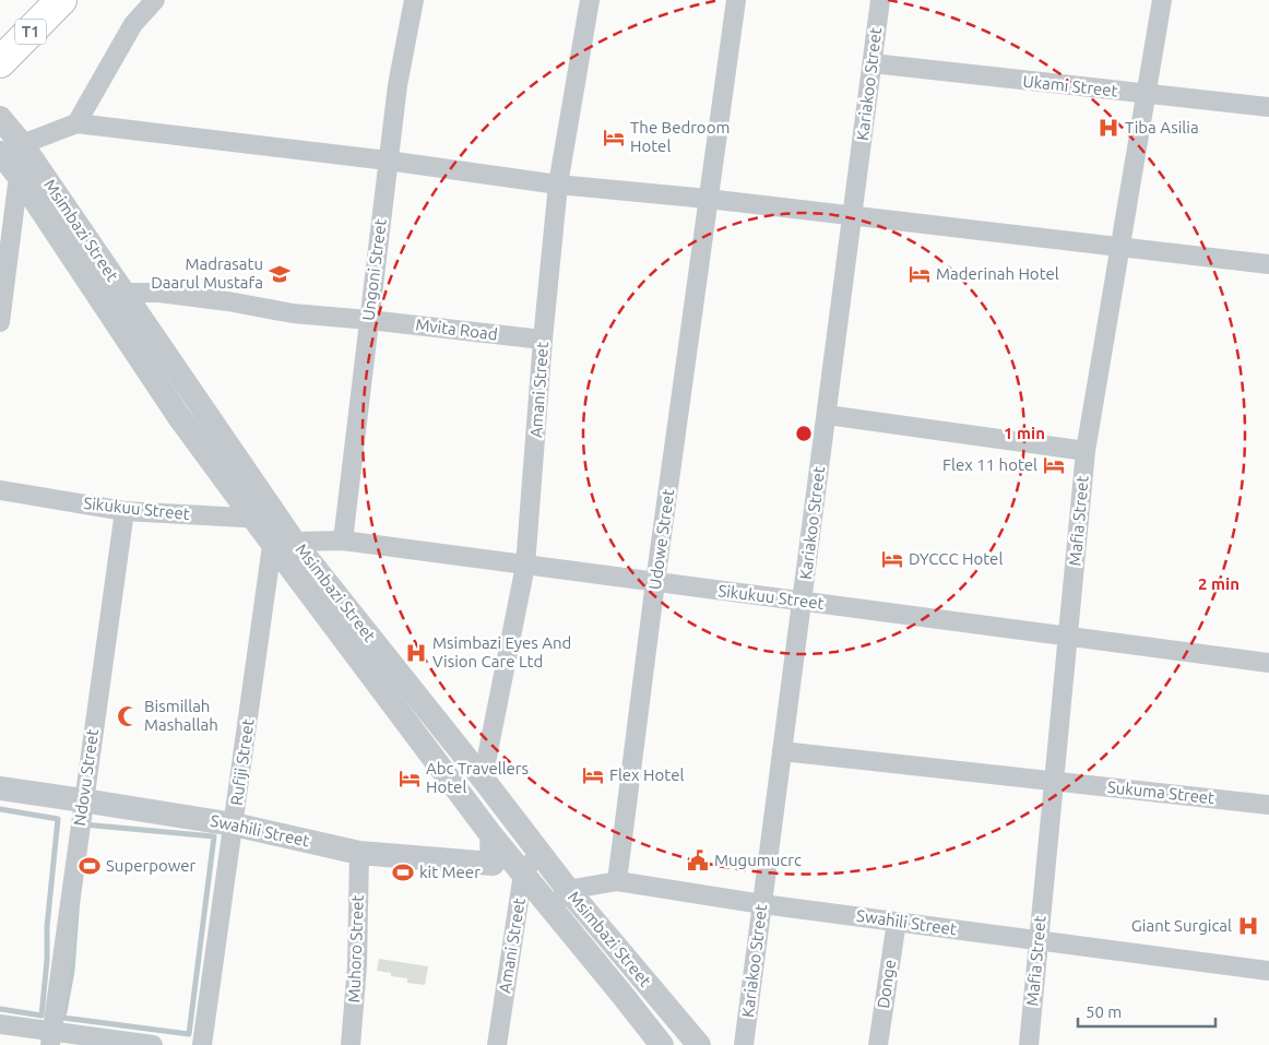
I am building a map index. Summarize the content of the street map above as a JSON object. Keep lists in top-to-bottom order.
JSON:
{
  "streets": {
    "highway": ["T1"],
    "street": [
      "Kariakoo Street",
      "Ukami Street",
      "Msimbazi Street",
      "Ungoni Street",
      "Mvita Road",
      "Amani Street",
      "Sikukuu Street",
      "Mafia Street",
      "Udowe Street",
      "Rufiji Street",
      "Ndovu Street",
      "Sukuma Street",
      "Swahili Street",
      "Muhoro Street",
      "Donge"
    ]
  },
  "crossings": [
    ["Kariakoo Street", "Ukami Street"],
    ["Kariakoo Street", "Sikukuu Street"],
    ["Kariakoo Street", "Sukuma Street"],
    ["Kariakoo Street", "Swahili Street"],
    ["Ukami Street", "Mafia Street"],
    ["Msimbazi Street", "Mvita Road"],
    ["Msimbazi Street", "Amani Street"],
    ["Msimbazi Street", "Sikukuu Street"],
    ["Msimbazi Street", "Rufiji Street"],
    ["Msimbazi Street", "Swahili Street"],
    ["Ungoni Street", "Mvita Road"],
    ["Ungoni Street", "Sikukuu Street"],
    ["Mvita Road", "Amani Street"],
    ["Amani Street", "Sikukuu Street"],
    ["Sikukuu Street", "Mafia Street"],
    ["Sikukuu Street", "Udowe Street"],
    ["Sikukuu Street", "Rufiji Street"],
    ["Sikukuu Street", "Ndovu Street"],
    ["Mafia Street", "Sukuma Street"],
    ["Mafia Street", "Swahili Street"],
    ["Udowe Street", "Swahili Street"],
    ["Rufiji Street", "Swahili Street"],
    ["Ndovu Street", "Swahili Street"],
    ["Swahili Street", "Muhoro Street"],
    ["Swahili Street", "Donge"]
  ],
  "places": {
    "hospital": ["Tiba Asilia", "Msimbazi Eyes And Vision Care Ltd", "Giant Surgical"],
    "hotel": [
      "The Bedroom Hotel",
      "Maderinah Hotel",
      "Flex 11 hotel",
      "DYCCC Hotel",
      "Flex Hotel",
      "Abc Travellers Hotel"
    ],
    "school or university": ["Madrasatu Daarul Mustafa"],
    "mosque": ["Bismillah Mashallah"],
    "public building": ["Mugumucrc"],
    "sports": ["Superpower", "kit Meer"]
  },
  "scale_bar": "50 m",
  "rings": ["1 min", "2 min"]
}
